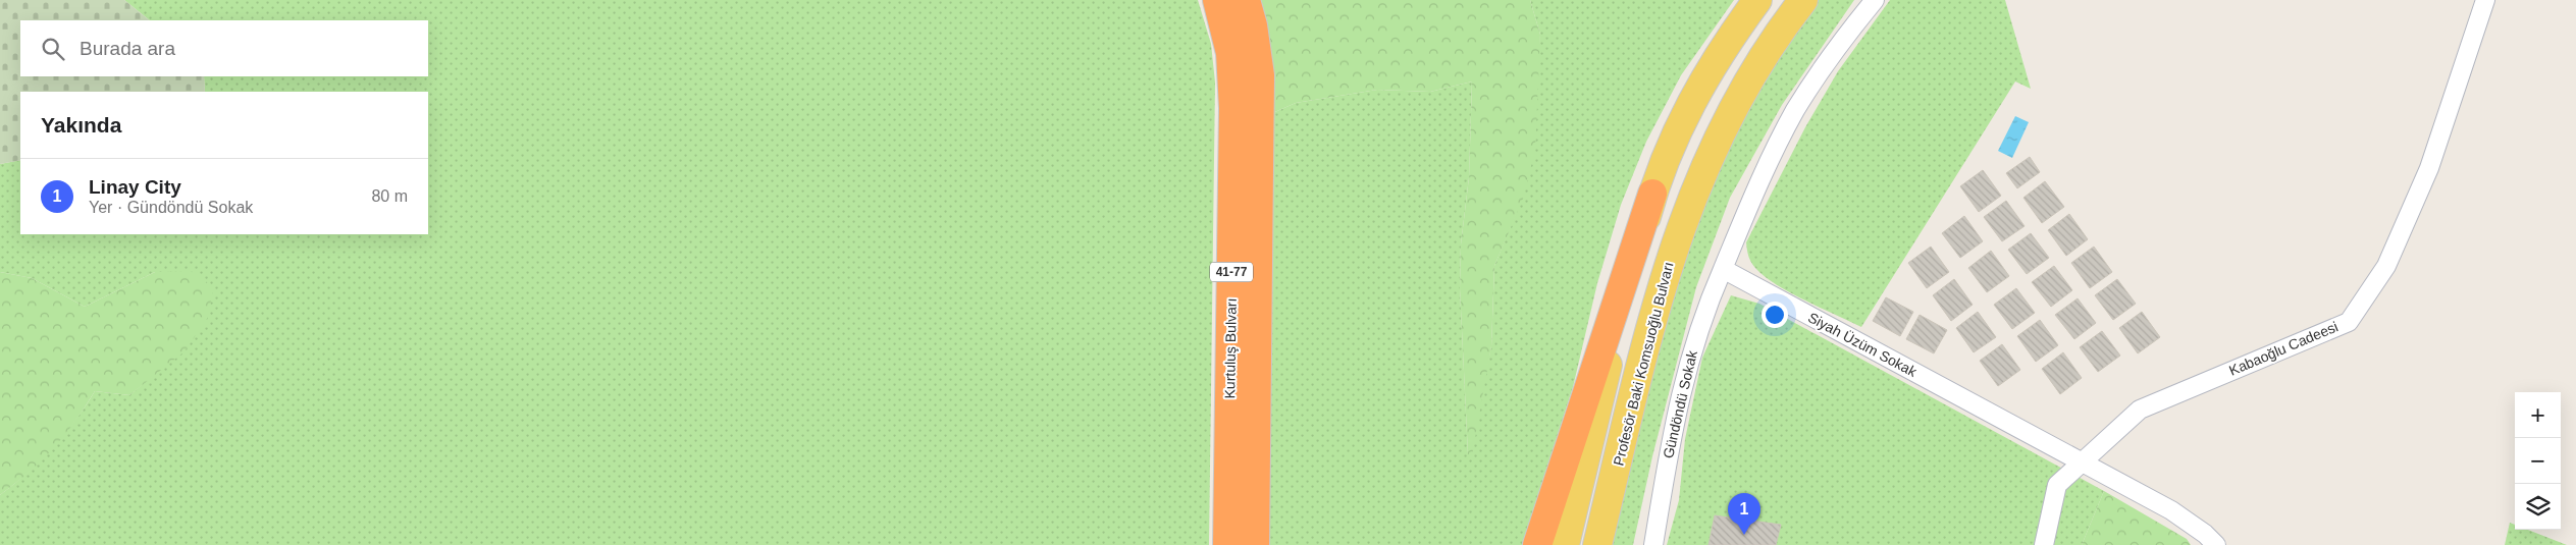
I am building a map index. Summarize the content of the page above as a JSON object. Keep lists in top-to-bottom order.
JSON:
{
  "streets": {
    "highway": ["41-77", "Kurtuluş Bulvarı"],
    "main road": ["Profesör Baki Komsuoğlu Bulvarı"],
    "street": ["Siyah Üzüm Sokak", "Kabaoğlu Cadeesi", "Gündöndü Sokak"]
  },
  "crossings": [
    ["Siyah Üzüm Sokak", "Kabaoğlu Cadeesi"],
    ["Siyah Üzüm Sokak", "Gündöndü Sokak"]
  ],
  "page": {
    "search": "Burada ara",
    "heading": "Yakında",
    "list": [
      {
        "mark": "1",
        "name": "Linay City",
        "note": "Yer · Gündöndü Sokak",
        "value": "80 m"
      }
    ],
    "map_buttons": ["+", "−"],
    "pins": "1"
  }
}
